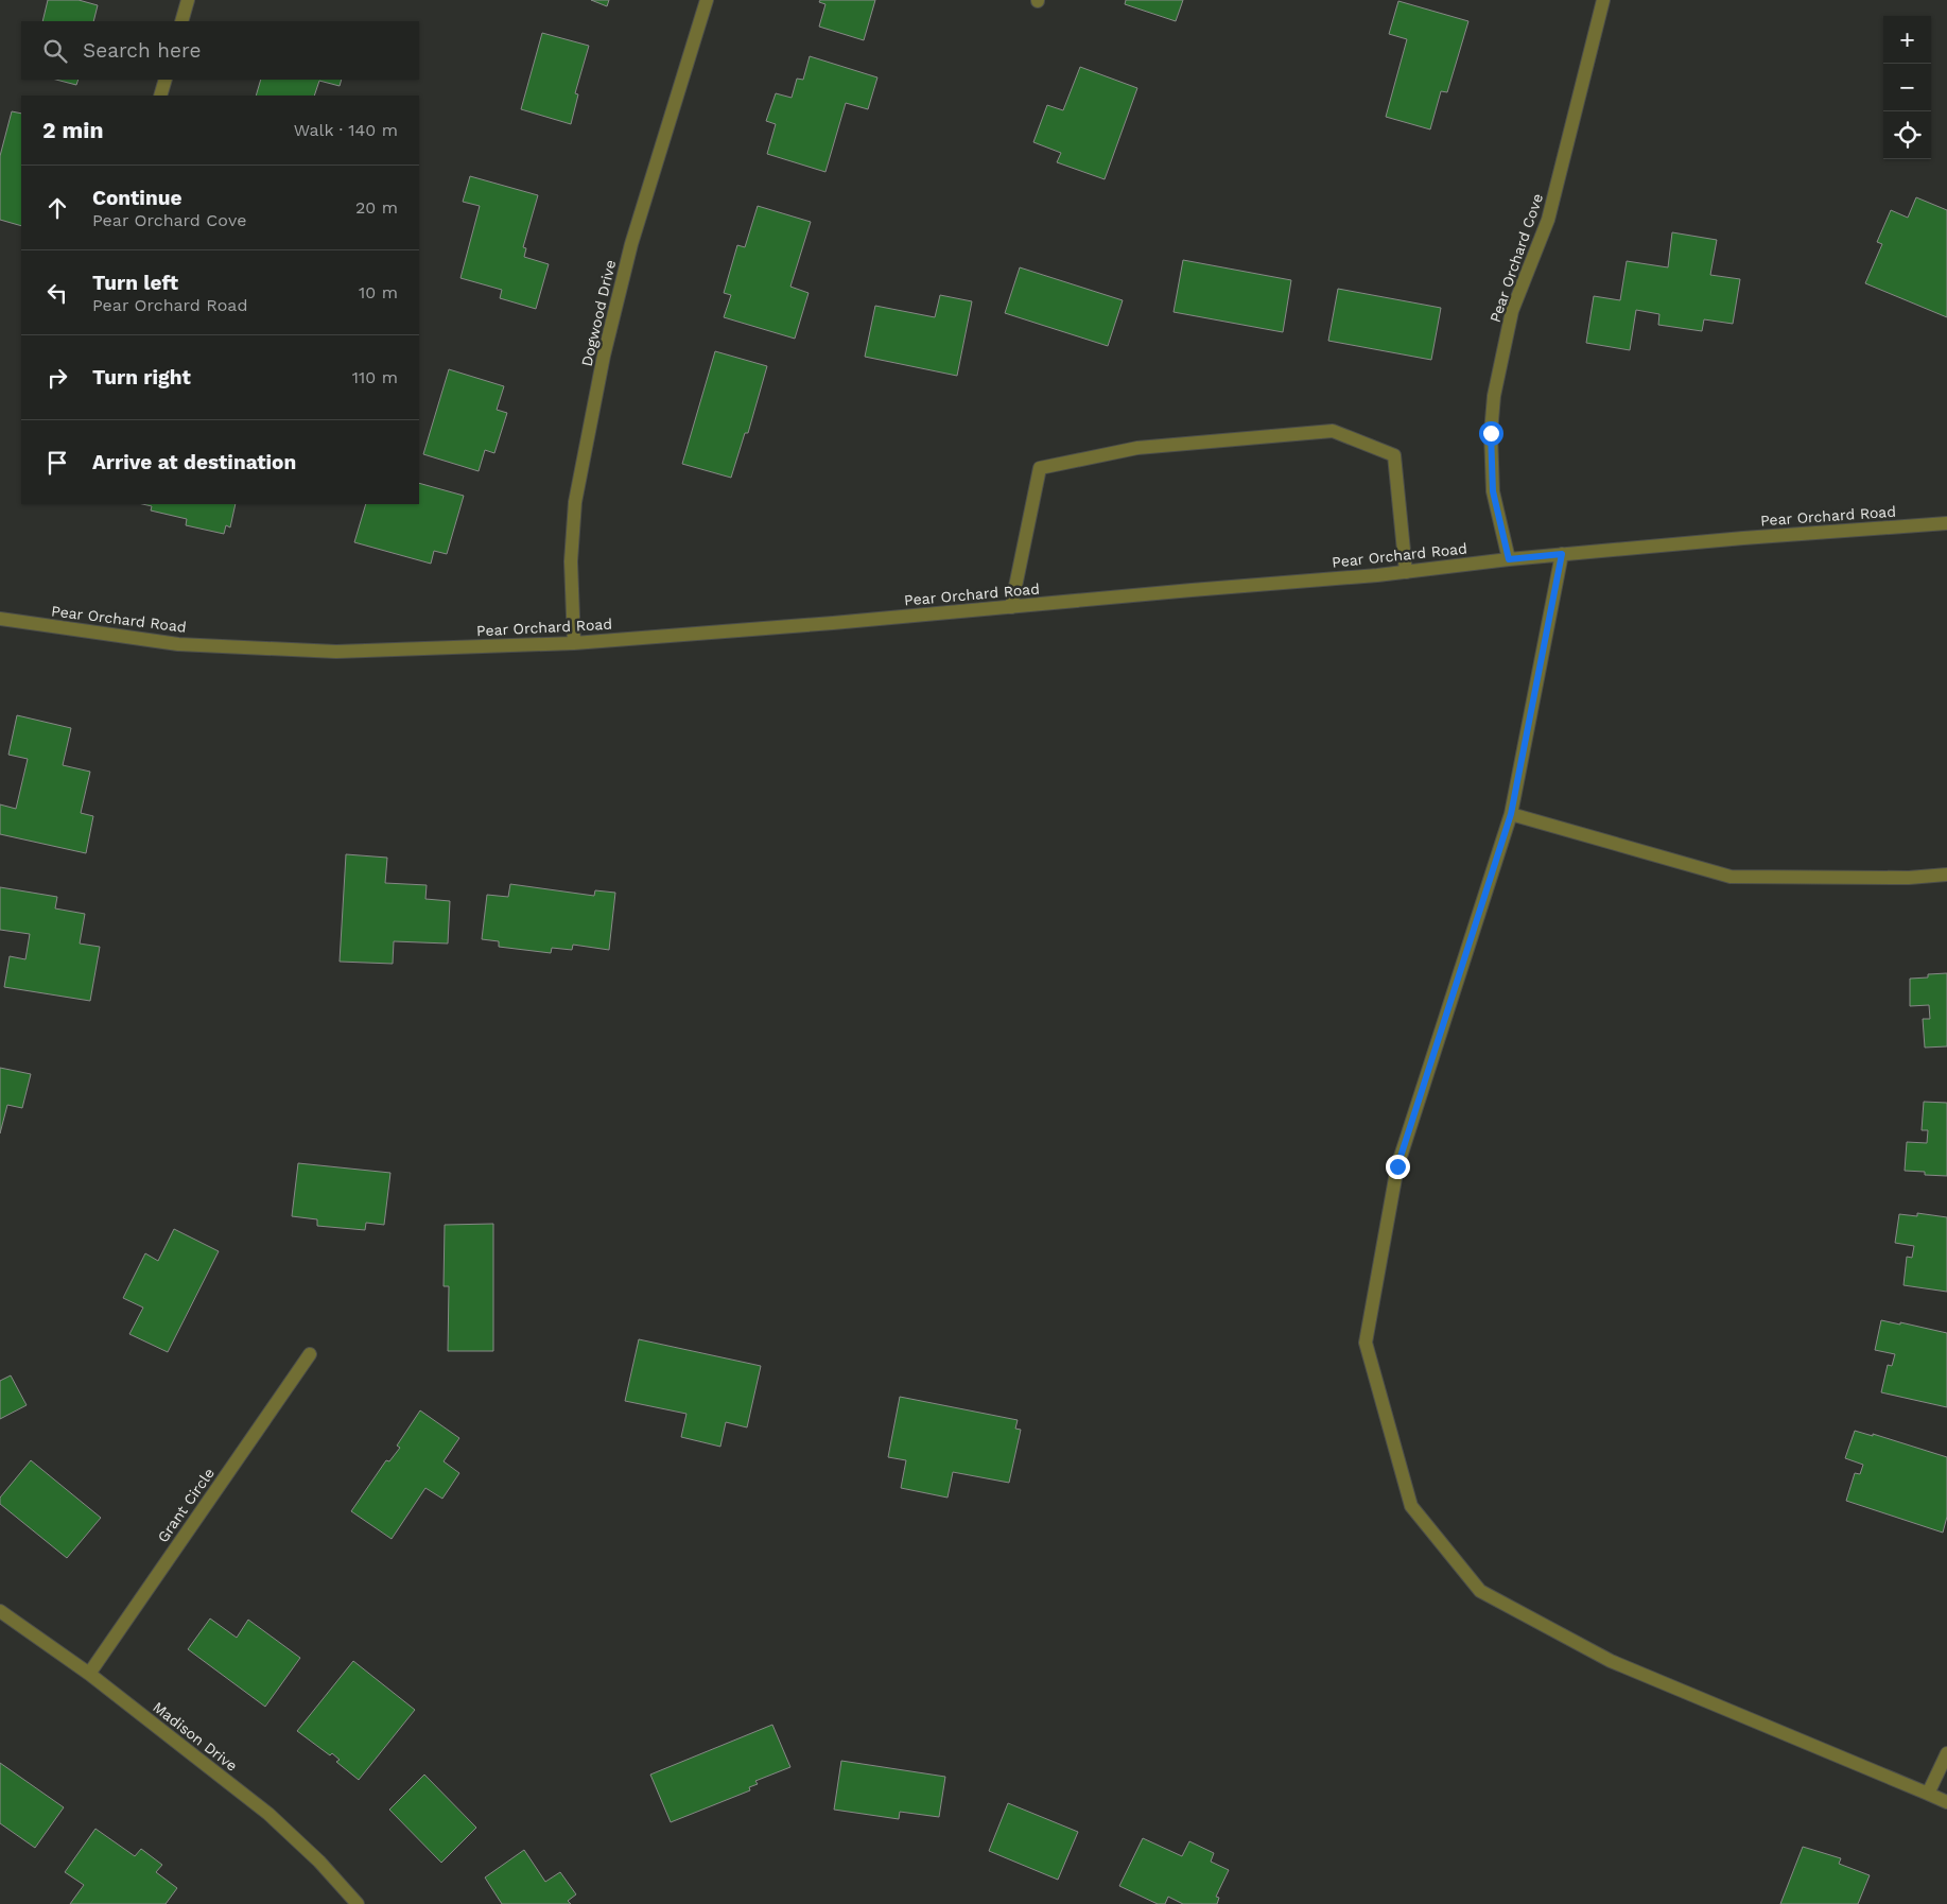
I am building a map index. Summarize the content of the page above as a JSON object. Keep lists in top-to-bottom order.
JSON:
{
  "streets": {
    "street": [
      "Pear Orchard Cove",
      "Dogwood Drive",
      "Pear Orchard Road",
      "Grant Circle",
      "Madison Drive"
    ]
  },
  "crossings": [
    ["Pear Orchard Cove", "Pear Orchard Road"],
    ["Dogwood Drive", "Pear Orchard Road"],
    ["Grant Circle", "Madison Drive"]
  ],
  "page": {
    "map_buttons": ["+", "−"],
    "search": "Search here",
    "heading": ["2 min", "Walk · 140 m"],
    "list": [
      ["Continue", "Pear Orchard Cove", "20 m"],
      ["Turn left", "Pear Orchard Road", "10 m"],
      ["Turn right", "110 m"],
      "Arrive at destination"
    ]
  }
}
